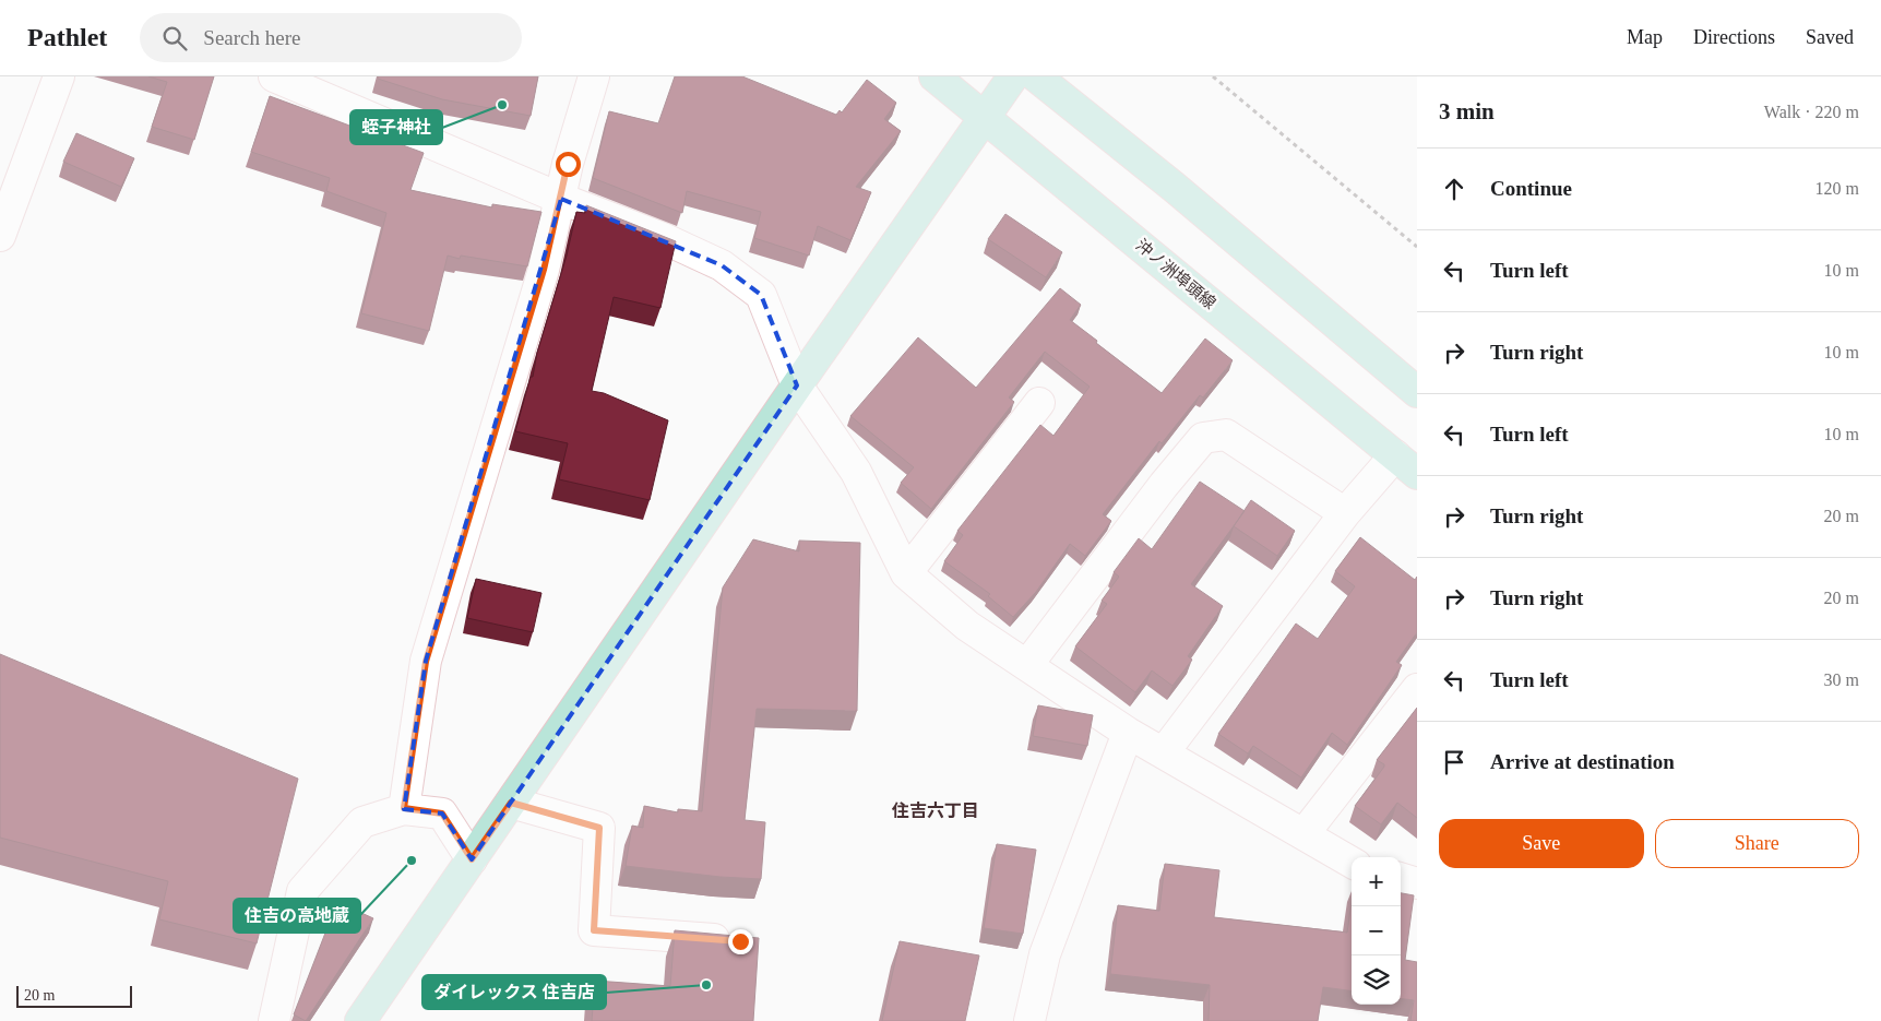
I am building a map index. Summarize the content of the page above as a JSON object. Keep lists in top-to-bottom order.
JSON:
{
  "streets": {
    "street": ["沖ノ洲埠頭線"]
  },
  "districts": ["住吉六丁目"],
  "places": ["蛭子神社", "住吉の高地蔵", "ダイレックス 住吉店"],
  "scale_bar": "20 m",
  "page": {
    "header": "Pathlet",
    "search": "Search here",
    "nav": ["Map", "Directions", "Saved"],
    "heading": ["3 min", "Walk · 220 m"],
    "list": [
      ["Continue", "120 m"],
      ["Turn left", "10 m"],
      ["Turn right", "10 m"],
      ["Turn left", "10 m"],
      ["Turn right", "20 m"],
      ["Turn right", "20 m"],
      ["Turn left", "30 m"],
      "Arrive at destination"
    ],
    "buttons": ["Save", "Share"],
    "map_buttons": ["+", "−"],
    "scale": "20 m"
  }
}
